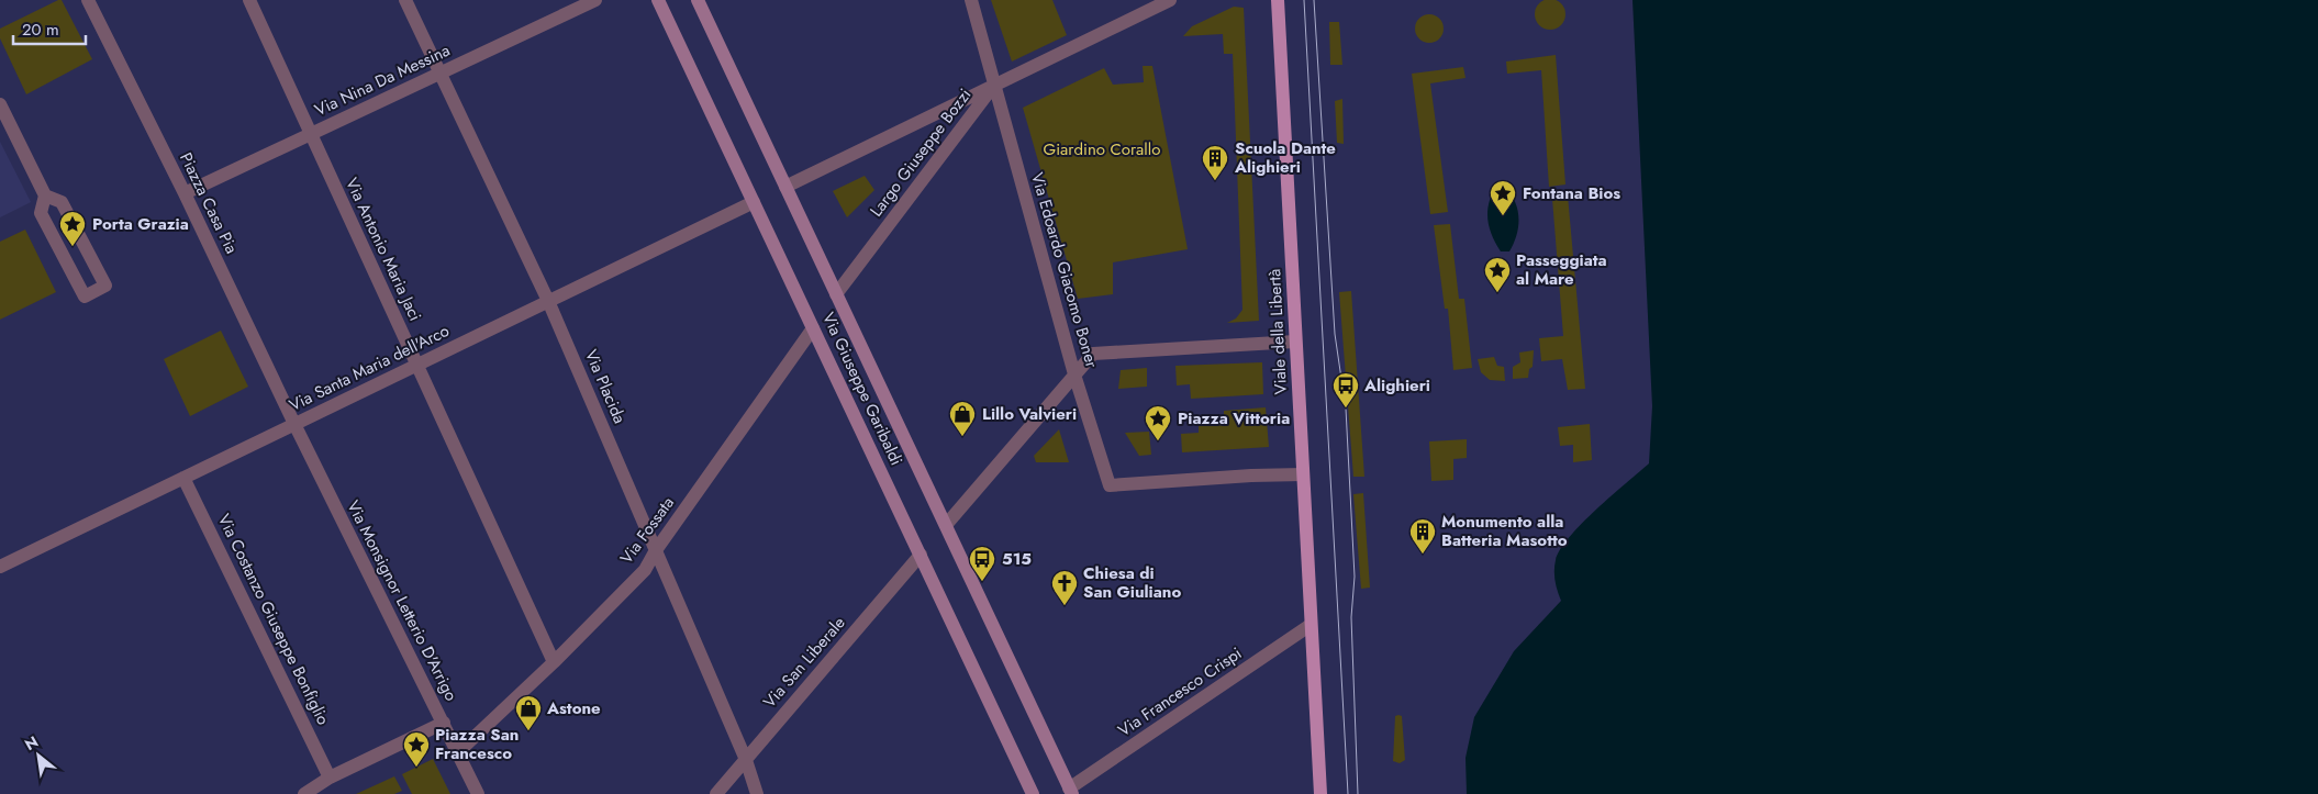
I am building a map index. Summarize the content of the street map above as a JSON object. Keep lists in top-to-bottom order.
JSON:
{
  "streets": {
    "main road": ["Viale della Libertà", "Via Giuseppe Garibaldi"],
    "street": [
      "Via Nina Da Messina",
      "Largo Giuseppe Bozzi",
      "Piazza Casa Pia",
      "Via Antonio Maria Jaci",
      "Via Edoardo Giacomo Boner",
      "Via Santa Maria dell'Arco",
      "Via Placida",
      "Via Fossata",
      "Via Monsignor Letterio D'Arrigo",
      "Via Costanzo Giuseppe Bonfiglio",
      "Via San Liberale",
      "Via Francesco Crispi"
    ]
  },
  "crossings": [
    ["Via Nina Da Messina", "Piazza Casa Pia"],
    ["Via Nina Da Messina", "Via Antonio Maria Jaci"],
    ["Via Nina Da Messina", "Via Placida"],
    ["Largo Giuseppe Bozzi", "Via Edoardo Giacomo Boner"],
    ["Largo Giuseppe Bozzi", "Via Giuseppe Garibaldi"],
    ["Piazza Casa Pia", "Via Santa Maria dell'Arco"],
    ["Piazza Casa Pia", "Via Monsignor Letterio D'Arrigo"],
    ["Via Antonio Maria Jaci", "Via Santa Maria dell'Arco"],
    ["Via Antonio Maria Jaci", "Via Fossata"],
    ["Via Edoardo Giacomo Boner", "Viale della Libertà"],
    ["Viale della Libertà", "Via Francesco Crispi"],
    ["Via Santa Maria dell'Arco", "Via Placida"],
    ["Via Santa Maria dell'Arco", "Via Giuseppe Garibaldi"],
    ["Via Santa Maria dell'Arco", "Via Monsignor Letterio D'Arrigo"],
    ["Via Santa Maria dell'Arco", "Via Costanzo Giuseppe Bonfiglio"],
    ["Via Placida", "Via Fossata"],
    ["Via Placida", "Via San Liberale"],
    ["Via Giuseppe Garibaldi", "Via Fossata"],
    ["Via Giuseppe Garibaldi", "Via San Liberale"],
    ["Via Giuseppe Garibaldi", "Via Francesco Crispi"],
    ["Via Fossata", "Via Monsignor Letterio D'Arrigo"]
  ],
  "parks": ["Giardino Corallo"],
  "places": {
    "building": ["Scuola Dante Alighieri", "Monumento alla Batteria Masotto"],
    "place": [
      "Fontana Bios",
      "Porta Grazia",
      "Passeggiata al Mare",
      "Piazza Vittoria",
      "Piazza San Francesco"
    ],
    "bus stop": ["Alighieri", "515"],
    "shop": ["Lillo Valvieri", "Astone"],
    "church": ["Chiesa di San Giuliano"]
  },
  "scale_bar": "20 m",
  "north": "top left"
}
